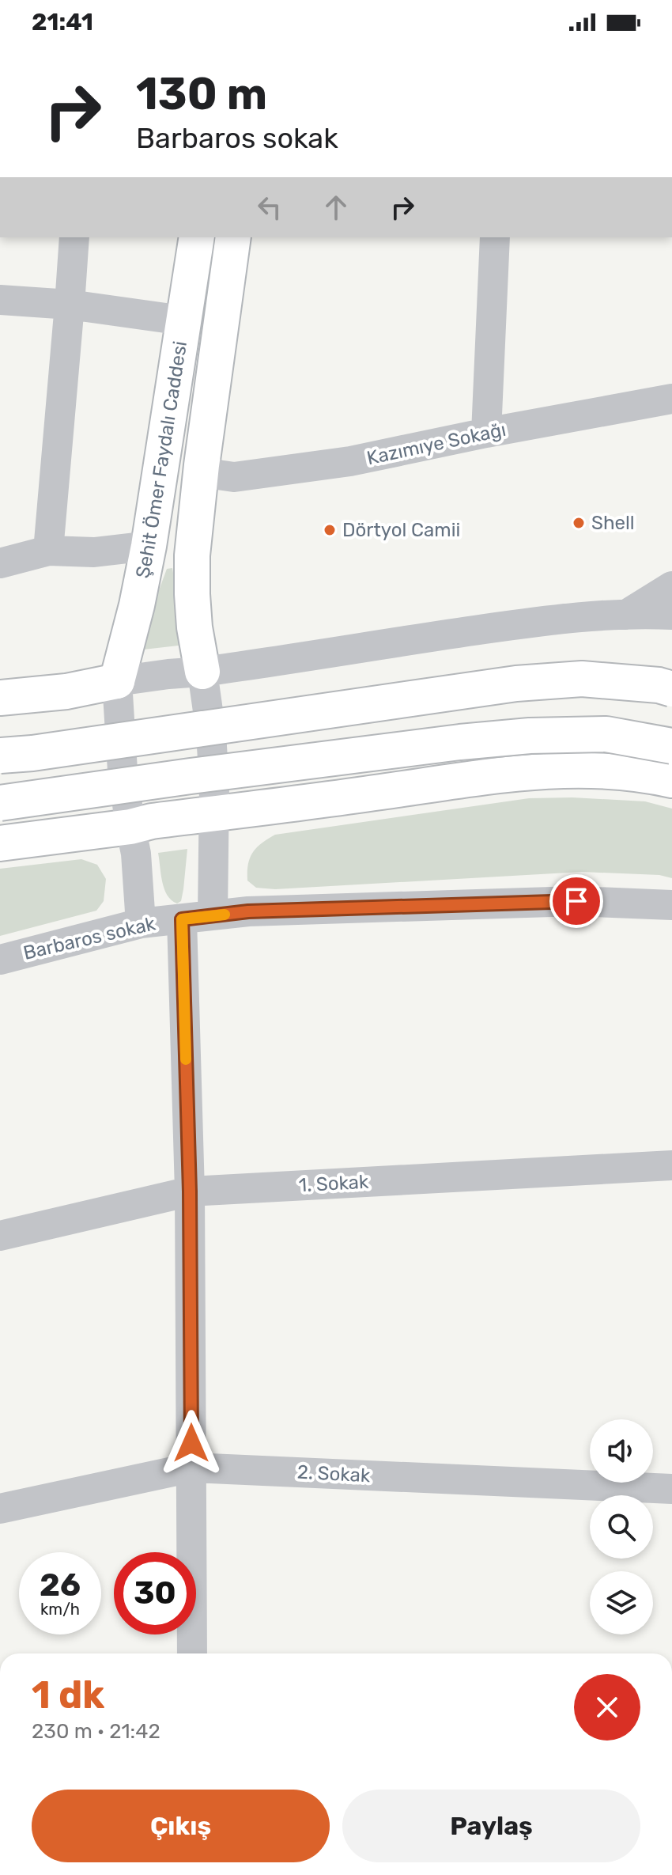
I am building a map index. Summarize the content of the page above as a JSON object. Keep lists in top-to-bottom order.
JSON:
{
  "streets": {
    "main road": ["Şehit Ömer Faydalı Caddesi"],
    "street": [
      "Kazımıye Sokağı",
      "Barbaros sokak",
      "1. Sokak",
      "2. Sokak"
    ]
  },
  "crossings": [
    ["Kazımıye Sokağı", "Şehit Ömer Faydalı Caddesi"]
  ],
  "places": ["Shell", "Dörtyol Camii"],
  "page": {
    "status": "21:41",
    "turn": ["130 m", "Barbaros sokak"],
    "speed": "26 km/h",
    "limit": "30",
    "heading": ["1 dk", "230 m · 21:42"],
    "buttons": ["Çıkış", "Paylaş"]
  }
}
